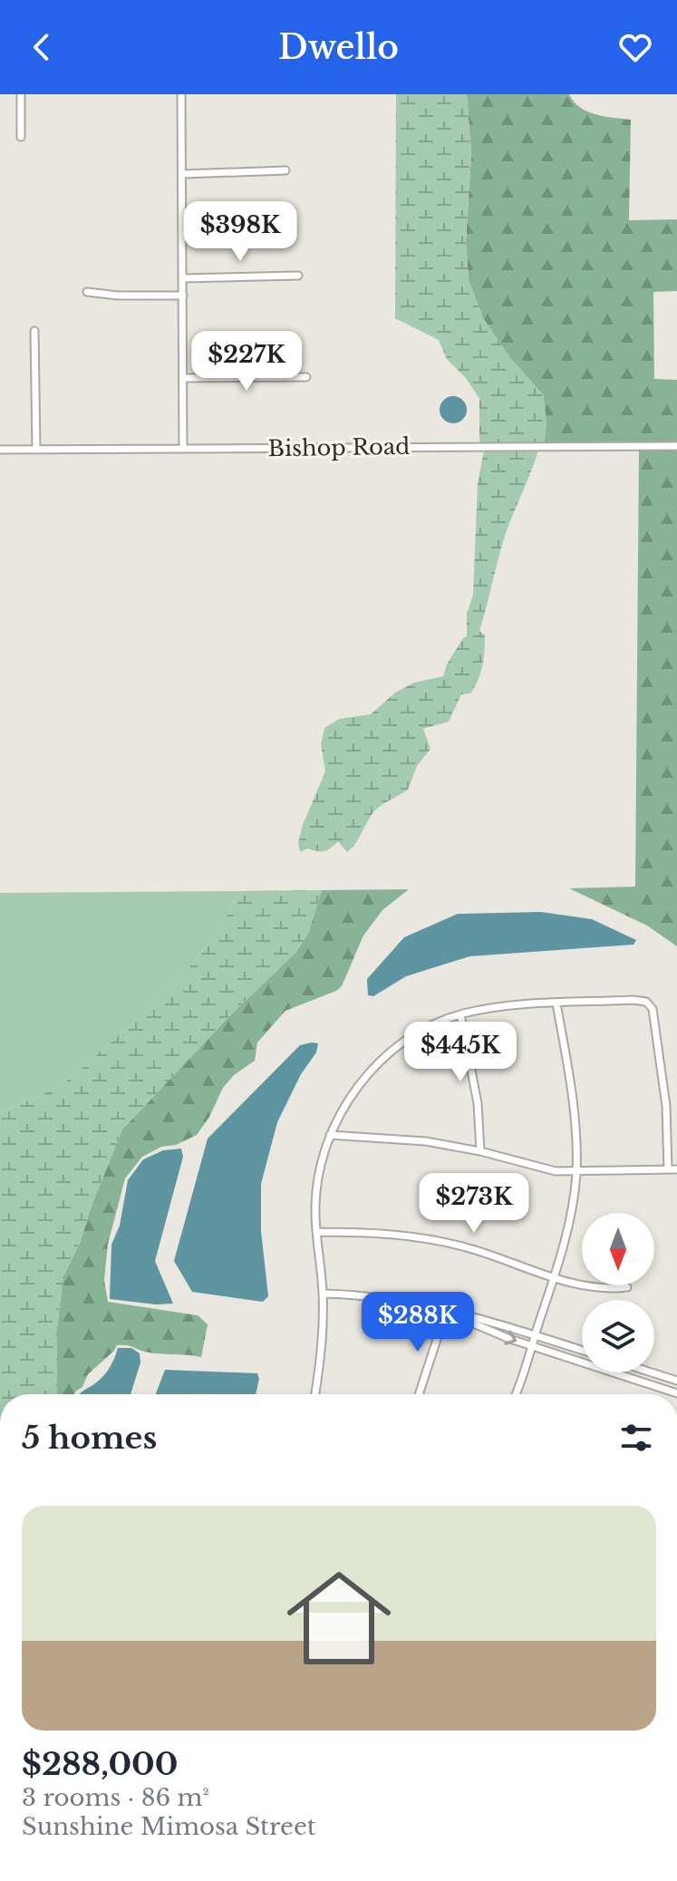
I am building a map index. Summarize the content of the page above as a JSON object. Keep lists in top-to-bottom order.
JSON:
{
  "streets": {
    "street": ["Bishop Road"]
  },
  "north": "bottom",
  "page": {
    "header": "Dwello",
    "price": [
      "$398K",
      "$227K",
      "$445K",
      "$273K",
      "$288K"
    ],
    "heading": "5 homes",
    "list": [
      {
        "name": "$288,000",
        "note": "3 rooms · 86 m² · Sunshine Mimosa Street"
      }
    ]
  }
}
